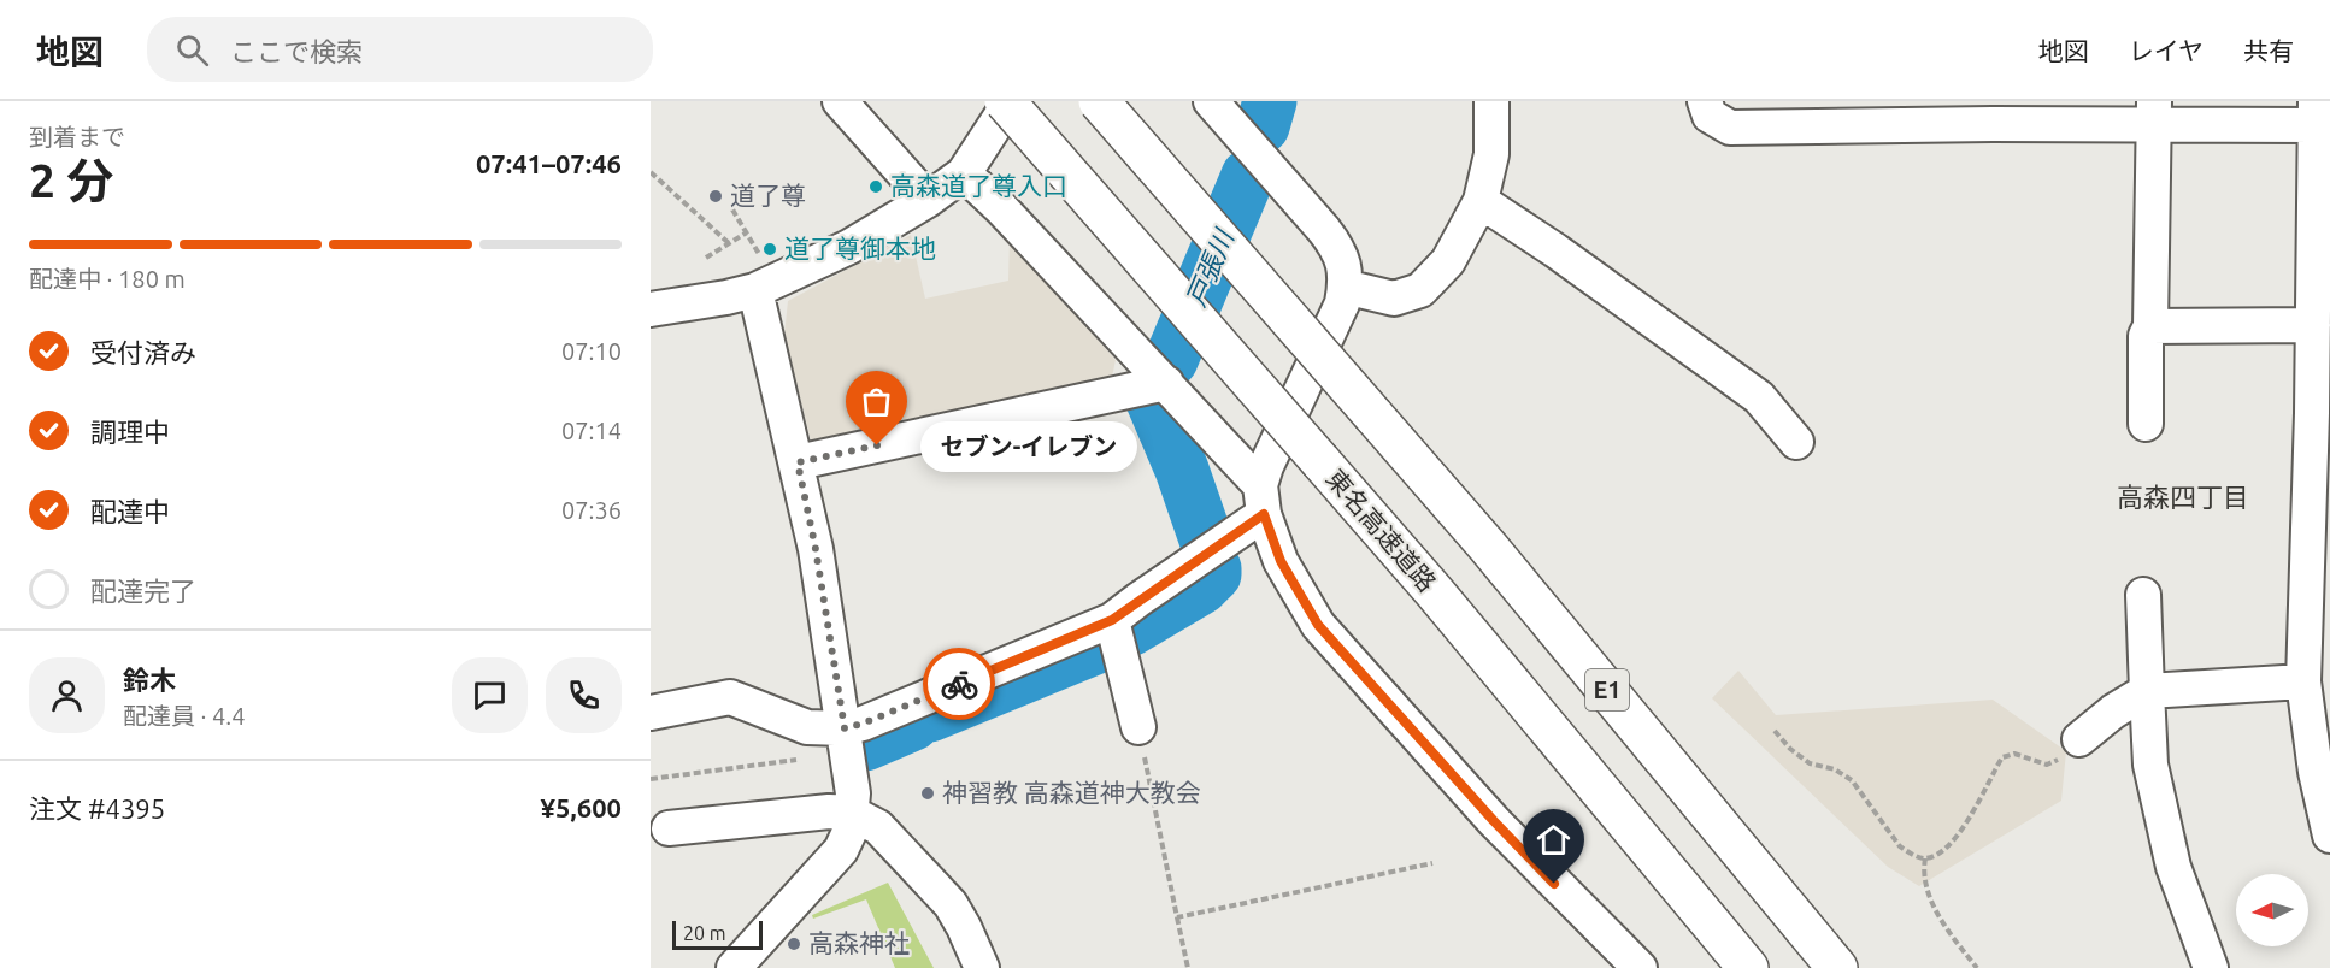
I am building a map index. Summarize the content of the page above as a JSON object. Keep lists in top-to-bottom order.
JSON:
{
  "streets": {
    "highway": ["東名高速道路", "E1"]
  },
  "districts": ["高森四丁目"],
  "water": ["戸張川"],
  "places": [
    "高森道了尊入口",
    "道了尊",
    "道了尊御本地",
    "セブン-イレブン",
    "神習教 高森道神大教会",
    "高森神社"
  ],
  "scale_bar": "20 m",
  "north": "left",
  "page": {
    "header": "地図",
    "search": "ここで検索",
    "nav": ["地図", "レイヤ", "共有"],
    "heading": ["2 分", "到着まで", "07:41–07:46"],
    "panel": [
      "鈴木",
      "配達員 · 4.4",
      "注文 #4395",
      "¥5,600"
    ],
    "bar": "配達中 · 180 m",
    "list": [
      ["受付済み", "07:10"],
      ["調理中", "07:14"],
      ["配達中", "07:36"],
      "配達完了"
    ],
    "bubble": "セブン-イレブン",
    "scale": "20 m"
  }
}
